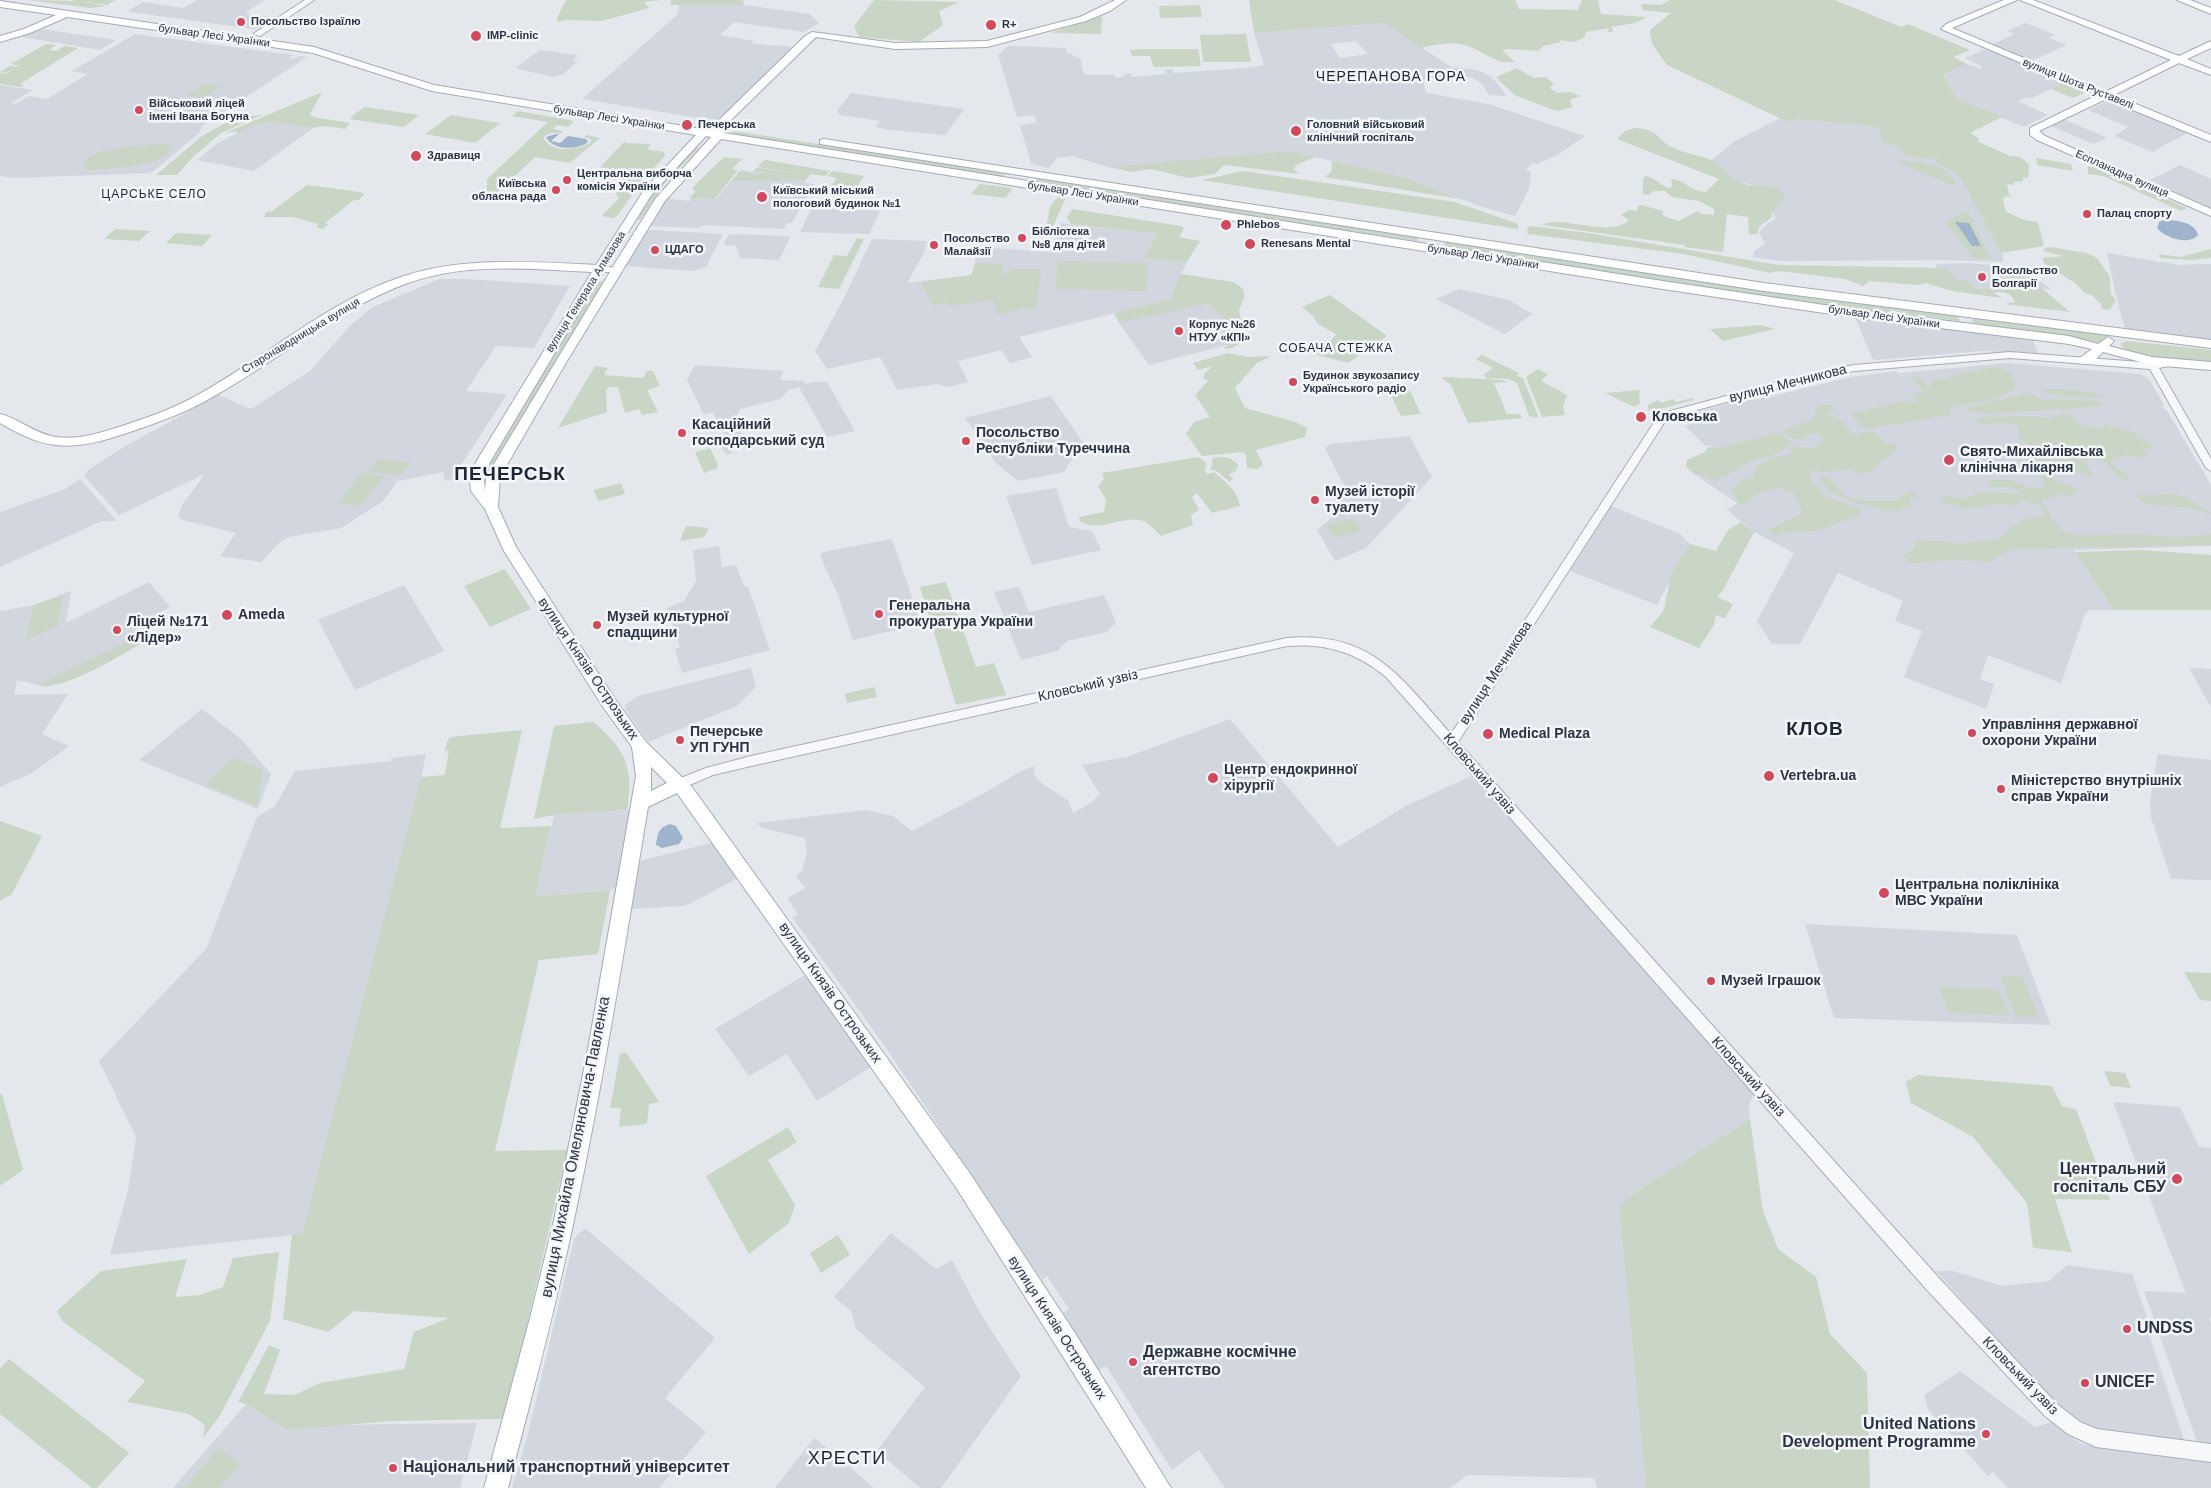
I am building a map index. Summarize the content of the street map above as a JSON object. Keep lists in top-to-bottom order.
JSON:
{
  "streets": {
    "main road": [
      "бульвар Лесі Українки",
      "вулиця Шота Руставелі",
      "Еспланадна вулиця",
      "вулиця Генерала Алмазова",
      "Старонаводницька вулиця",
      "вулиця Мечникова",
      "вулиця Князів Острозьких",
      "вулиця Михайла Омеляновича-Павленка"
    ],
    "street": ["Кловський узвіз"]
  },
  "crossings": [
    ["бульвар Лесі Українки", "вулиця Генерала Алмазова"],
    ["бульвар Лесі Українки", "вулиця Мечникова"],
    ["вулиця Шота Руставелі", "Еспланадна вулиця"],
    ["вулиця Генерала Алмазова", "Старонаводницька вулиця"],
    ["вулиця Генерала Алмазова", "вулиця Князів Острозьких"],
    ["вулиця Мечникова", "Кловський узвіз"],
    ["вулиця Князів Острозьких", "Кловський узвіз"],
    ["вулиця Князів Острозьких", "вулиця Михайла Омеляновича-Павленка"]
  ],
  "districts": [
    "ЧЕРЕПАНОВА ГОРА",
    "ЦАРСЬКЕ СЕЛО",
    "СОБАЧА СТЕЖКА",
    "ПЕЧЕРСЬК",
    "КЛОВ",
    "ХРЕСТИ"
  ],
  "places": [
    "Посольство Ізраїлю",
    "R+",
    "IMP-clinic",
    "Військовий ліцей імені Івана Богуна",
    "Печерська",
    "Головний військовий клінічний госпіталь",
    "Здравиця",
    "Центральна виборча комісія України",
    "Київська обласна рада",
    "Київський міський пологовий будинок №1",
    "Палац спорту",
    "Phlebos",
    "Бібліотека №8 для дітей",
    "Renesans Mental",
    "Посольство Малайзії",
    "ЦДАГО",
    "Посольство Болгарії",
    "Корпус №26 НТУУ «КПІ»",
    "Будинок звукозапису Українського радіо",
    "Кловська",
    "Касаційний господарський суд",
    "Посольство Республіки Туреччина",
    "Свято-Михайлівська клінічна лікарня",
    "Музей історії туалету",
    "Генеральна прокуратура України",
    "Ameda",
    "Музей культурної спадщини",
    "Ліцей №171 «Лідер»",
    "Управління державної охорони України",
    "Medical Plaza",
    "Печерське УП ГУНП",
    "Vertebra.ua",
    "Центр ендокринної хірургії",
    "Міністерство внутрішніх справ України",
    "Центральна поліклініка МВС України",
    "Музей Іграшок",
    "Центральний госпіталь СБУ",
    "UNDSS",
    "Державне космічне агентство",
    "UNICEF",
    "United Nations Development Programme",
    "Національний транспортний університет"
  ]
}
